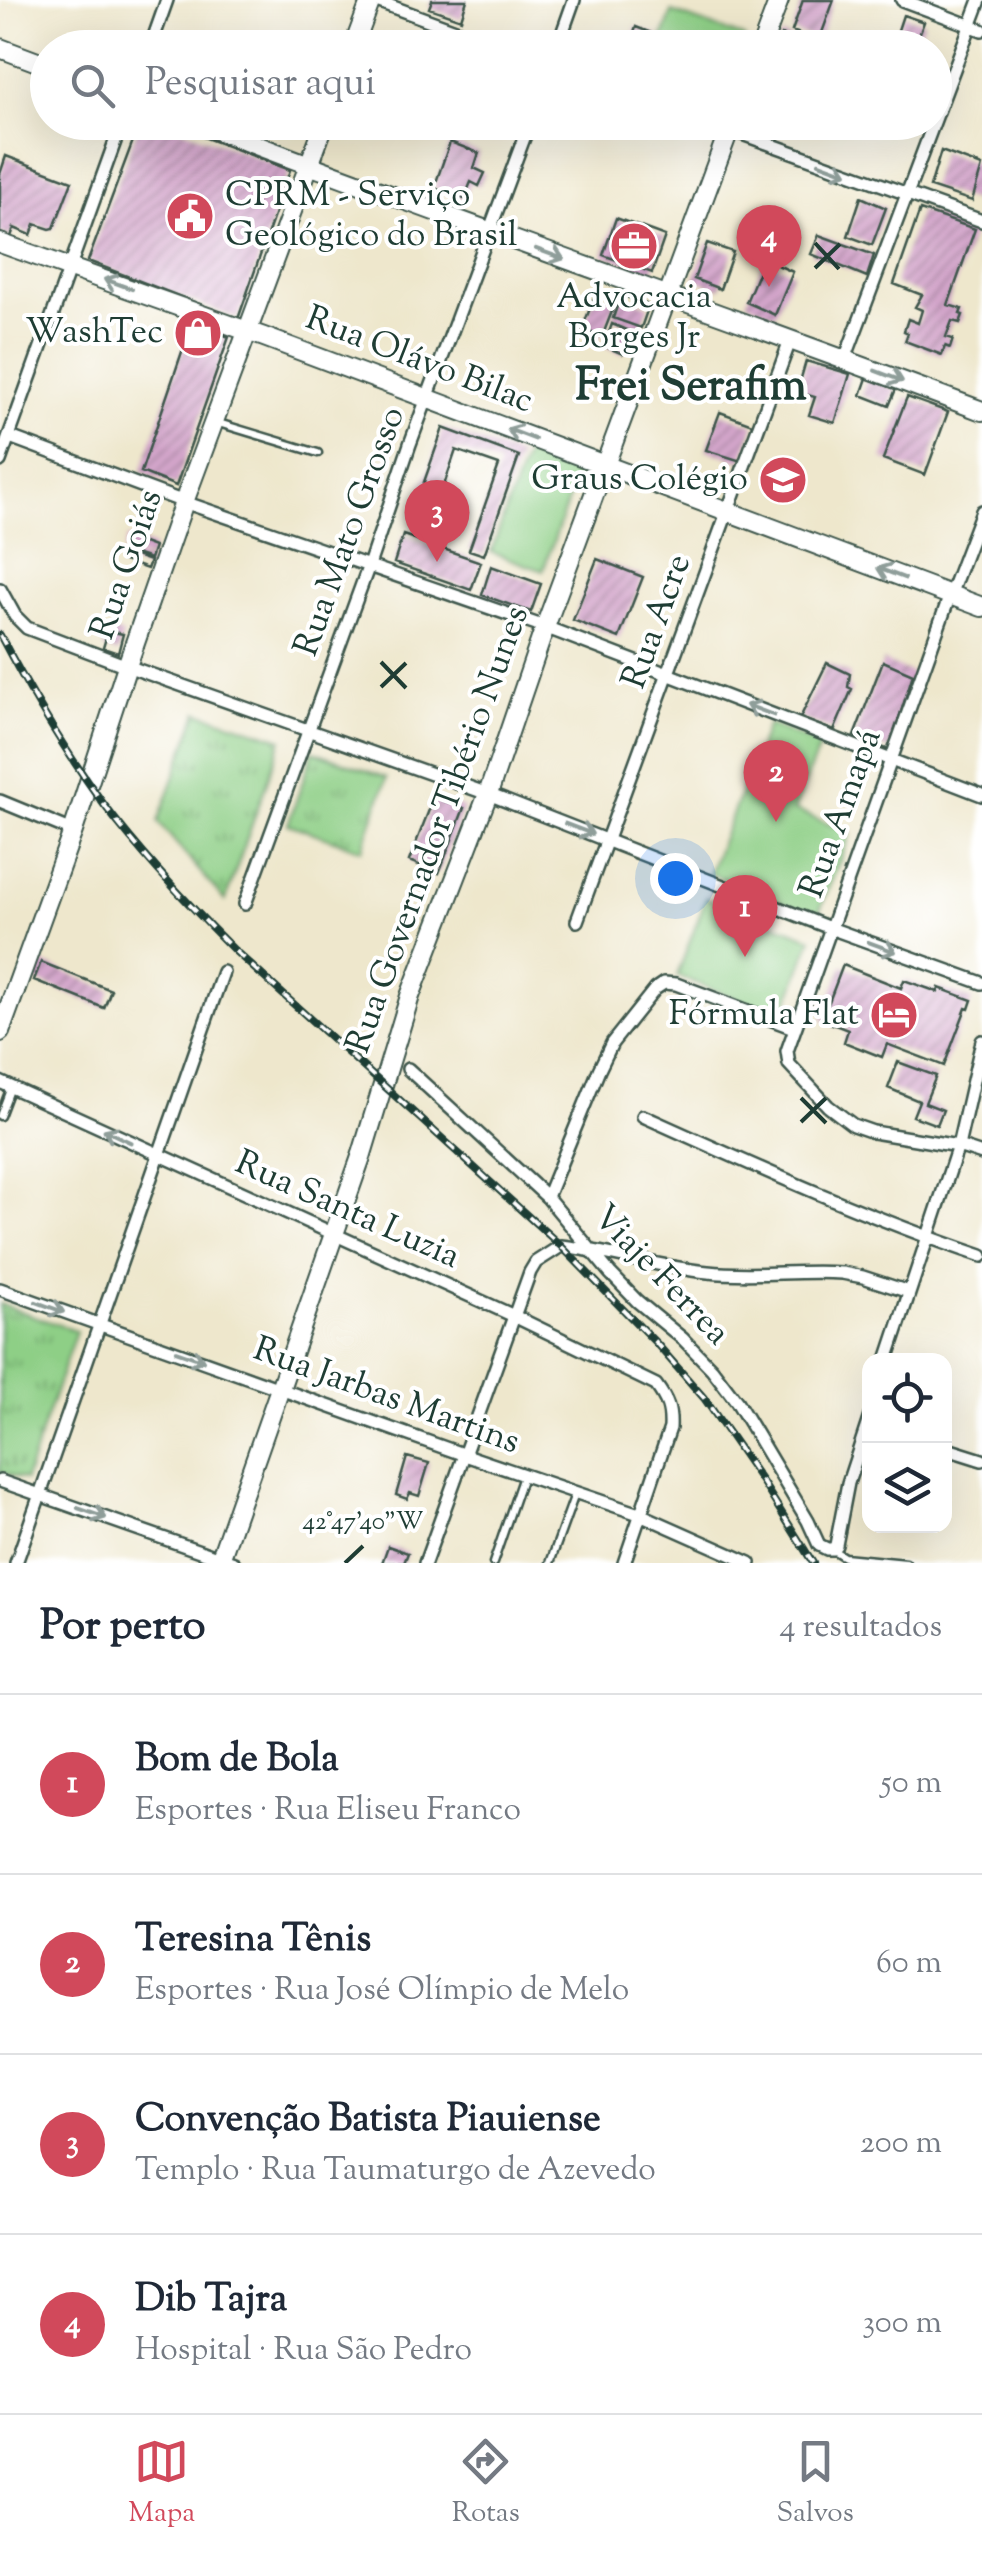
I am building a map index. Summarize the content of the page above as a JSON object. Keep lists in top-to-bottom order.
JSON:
{
  "streets": {
    "street": [
      "Rua Olávo Bilac",
      "Rua Mato Grosso",
      "Rua Goiás",
      "Rua Acre",
      "Rua Amapá",
      "Rua Governador Tibério Nunes",
      "Rua Santa Luzia",
      "Viaje Ferrea",
      "Rua Jarbas Martins"
    ]
  },
  "crossings": [
    ["Rua Olávo Bilac", "Rua Mato Grosso"],
    ["Rua Olávo Bilac", "Rua Goiás"],
    ["Rua Olávo Bilac", "Rua Acre"],
    ["Rua Olávo Bilac", "Rua Amapá"],
    ["Rua Olávo Bilac", "Rua Governador Tibério Nunes"],
    ["Rua Governador Tibério Nunes", "Rua Santa Luzia"],
    ["Rua Governador Tibério Nunes", "Rua Jarbas Martins"],
    ["Rua Santa Luzia", "Rua Jarbas Martins"]
  ],
  "one_way": ["Rua Olávo Bilac", "Rua Jarbas Martins"],
  "districts": ["Frei Serafim"],
  "places": {
    "public building": ["CPRM - Serviço Geológico do Brasil"],
    "office": ["Advocacia Borges Jr"],
    "shop": ["WashTec"],
    "school or university": ["Graus Colégio"],
    "hotel": ["Fórmula Flat"]
  },
  "page": {
    "search": "Pesquisar aqui",
    "pins": [
      "4",
      "3",
      "2",
      "1"
    ],
    "heading": ["Por perto", "4 resultados"],
    "list": [
      {
        "mark": "1",
        "name": "Bom de Bola",
        "note": "Esportes · Rua Eliseu Franco",
        "value": "50 m"
      },
      {
        "mark": "2",
        "name": "Teresina Tênis",
        "note": "Esportes · Rua José Olímpio de Melo",
        "value": "60 m"
      },
      {
        "mark": "3",
        "name": "Convenção Batista Piauiense",
        "note": "Templo · Rua Taumaturgo de Azevedo",
        "value": "200 m"
      },
      {
        "mark": "4",
        "name": "Dib Tajra",
        "note": "Hospital · Rua São Pedro",
        "value": "300 m"
      }
    ],
    "nav": ["Mapa", "Rotas", "Salvos"]
  },
  "coordinates": ["42°47'40\"W"]
}
